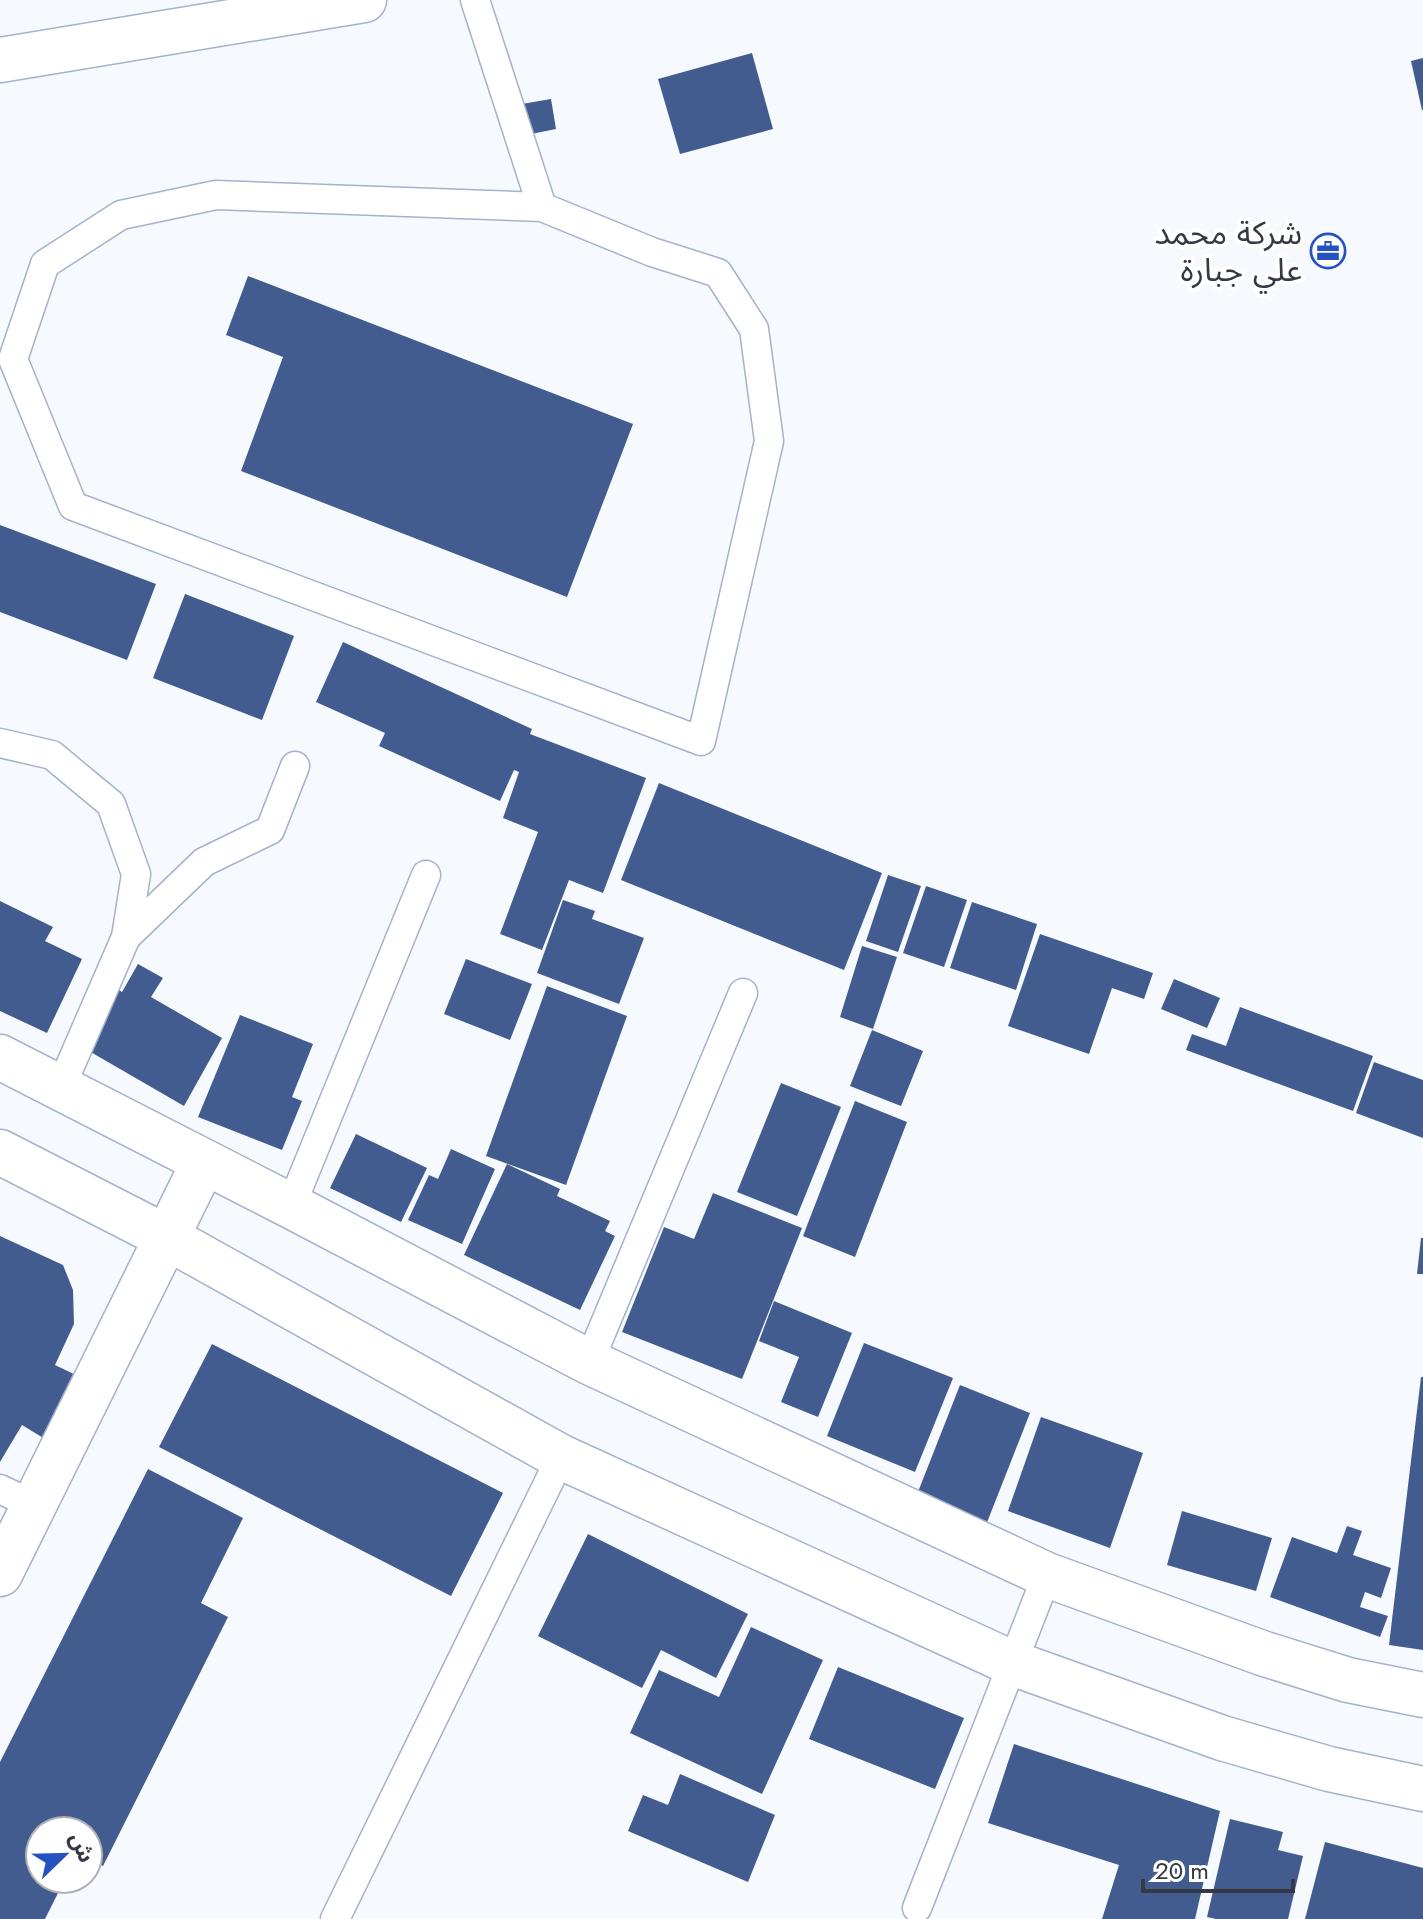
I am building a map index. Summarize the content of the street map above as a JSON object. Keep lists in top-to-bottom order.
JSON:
{
  "places": {
    "office": ["شركة محمد علي جبارة"]
  },
  "scale_bar": "20 m",
  "north": "top right"
}
